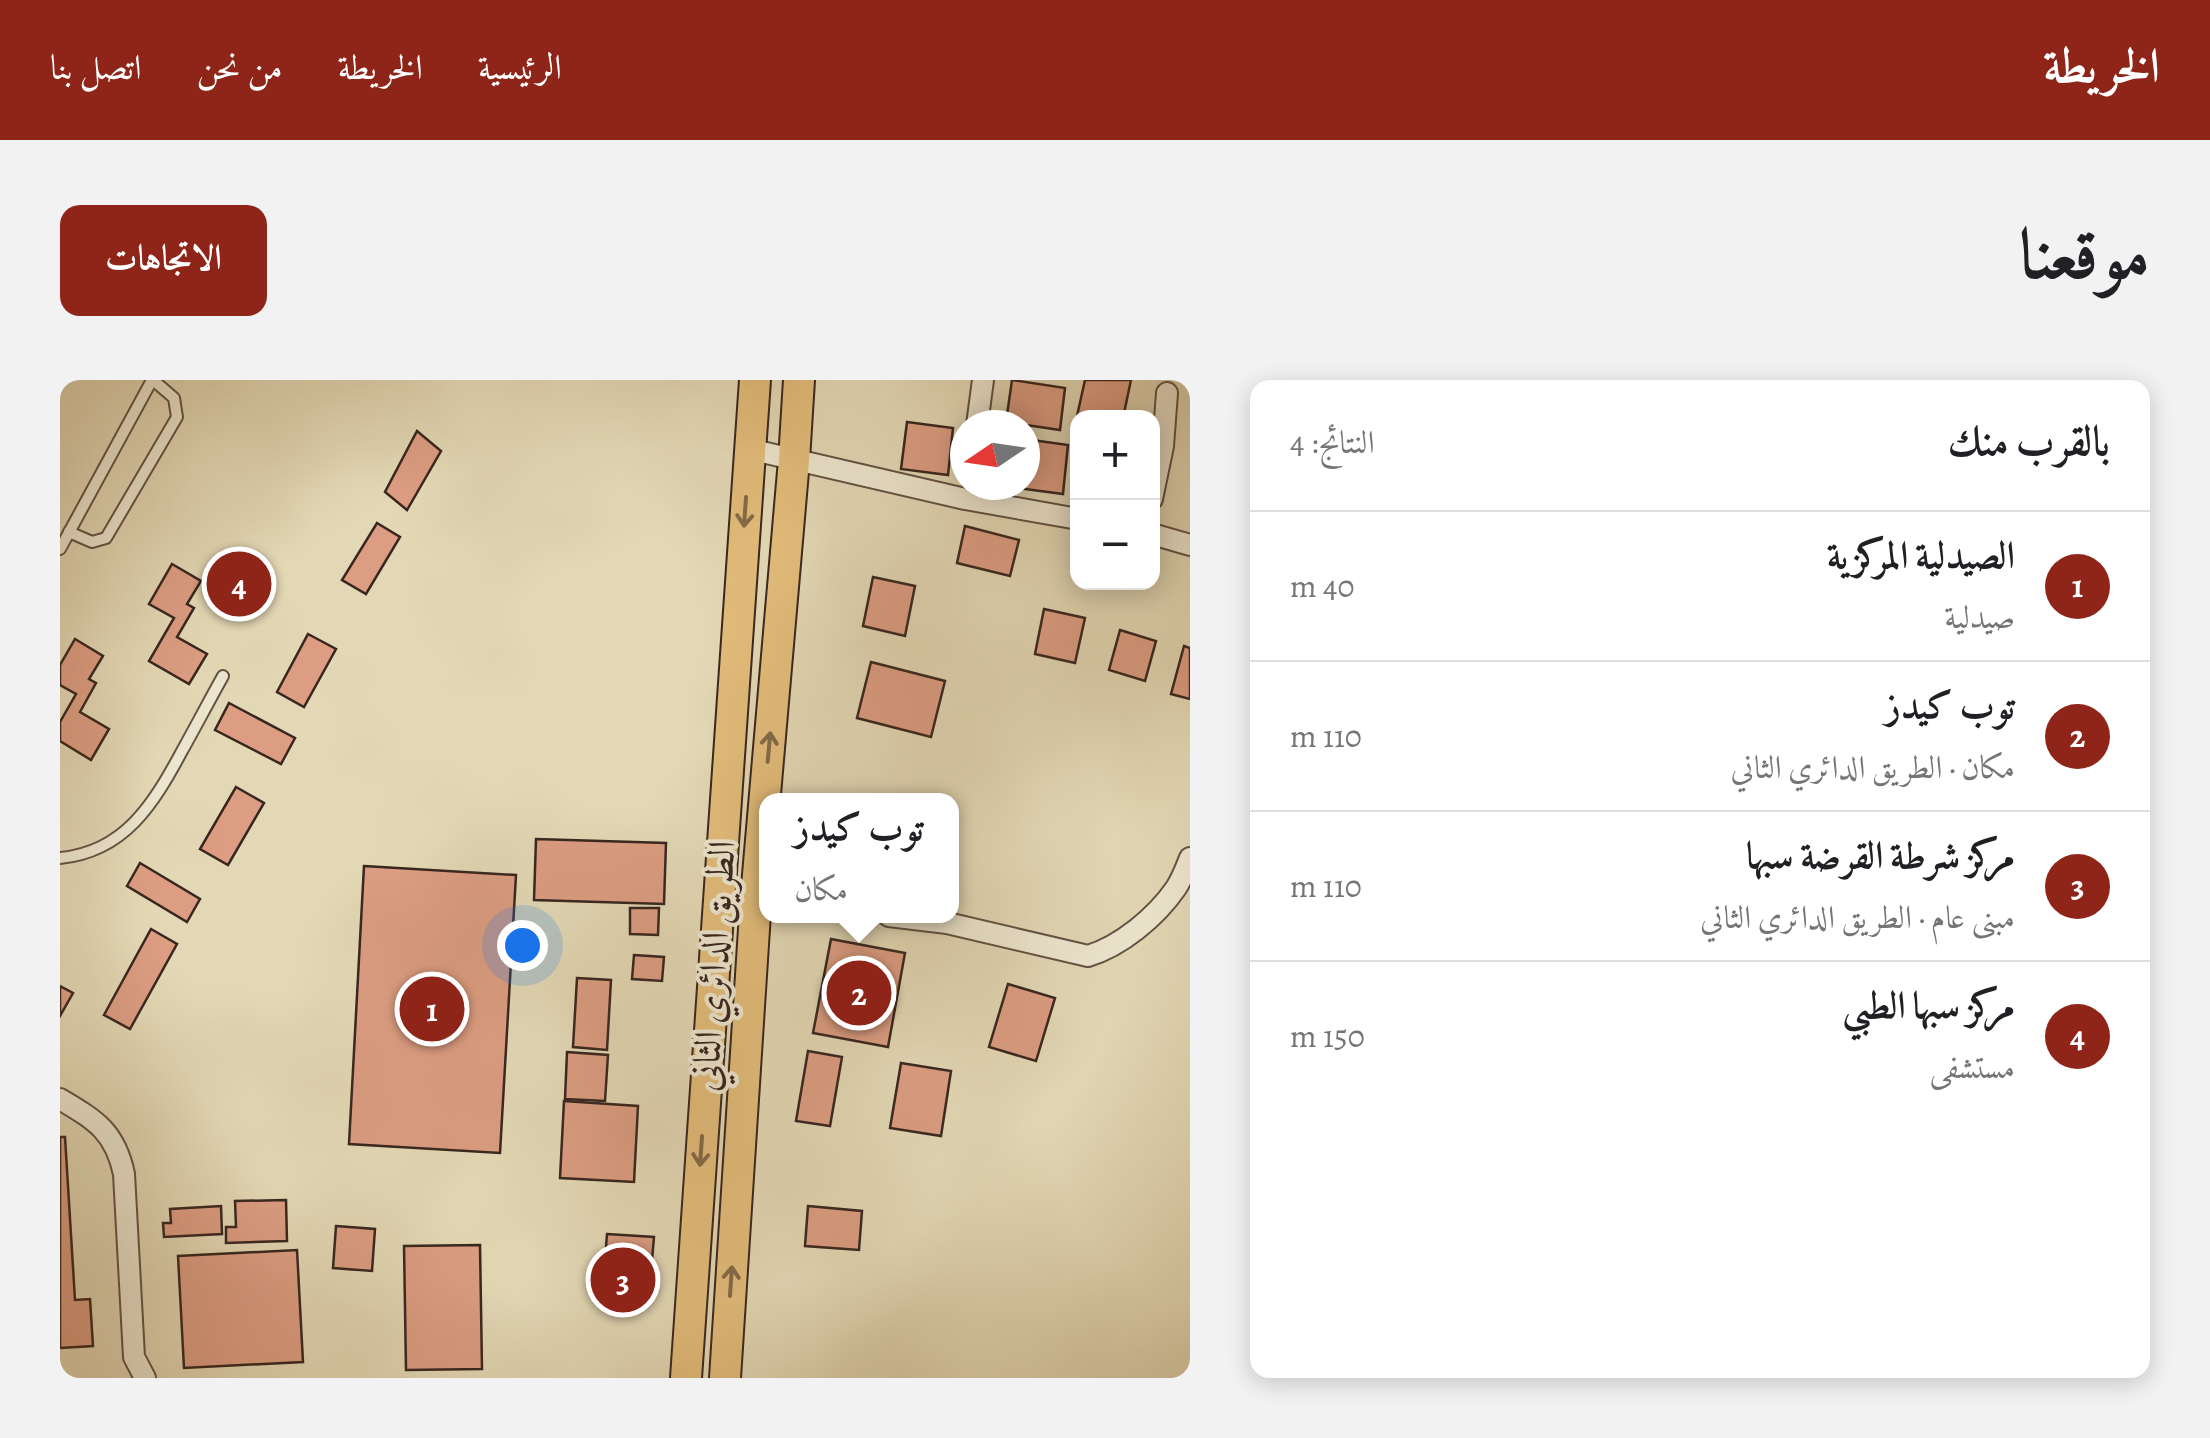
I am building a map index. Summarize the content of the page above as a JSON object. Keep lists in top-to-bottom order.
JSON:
{
  "streets": {
    "main road": ["الطريق الدائري الثاني"]
  },
  "north": "left",
  "page": {
    "header": "الخريطة",
    "nav": [
      "الرئيسية",
      "الخريطة",
      "من نحن",
      "اتصل بنا"
    ],
    "title": "موقعنا",
    "buttons": "الاتجاهات",
    "heading": ["بالقرب منك", "النتائج: 4"],
    "map_buttons": ["+", "−"],
    "list": [
      {
        "mark": "1",
        "name": "الصيدلية المركزية",
        "note": "صيدلية",
        "value": "40 m"
      },
      {
        "mark": "2",
        "name": "توب كيدز",
        "note": "مكان · الطريق الدائري الثاني",
        "value": "110 m"
      },
      {
        "mark": "3",
        "name": "مركز شرطة القرضة سبها",
        "note": "مبنى عام · الطريق الدائري الثاني",
        "value": "110 m"
      },
      {
        "mark": "4",
        "name": "مركز سبها الطبي",
        "note": "مستشفى",
        "value": "150 m"
      }
    ],
    "pins": [
      "4",
      "2",
      "1",
      "3"
    ],
    "popup": ["توب كيدز", "مكان"]
  }
}
